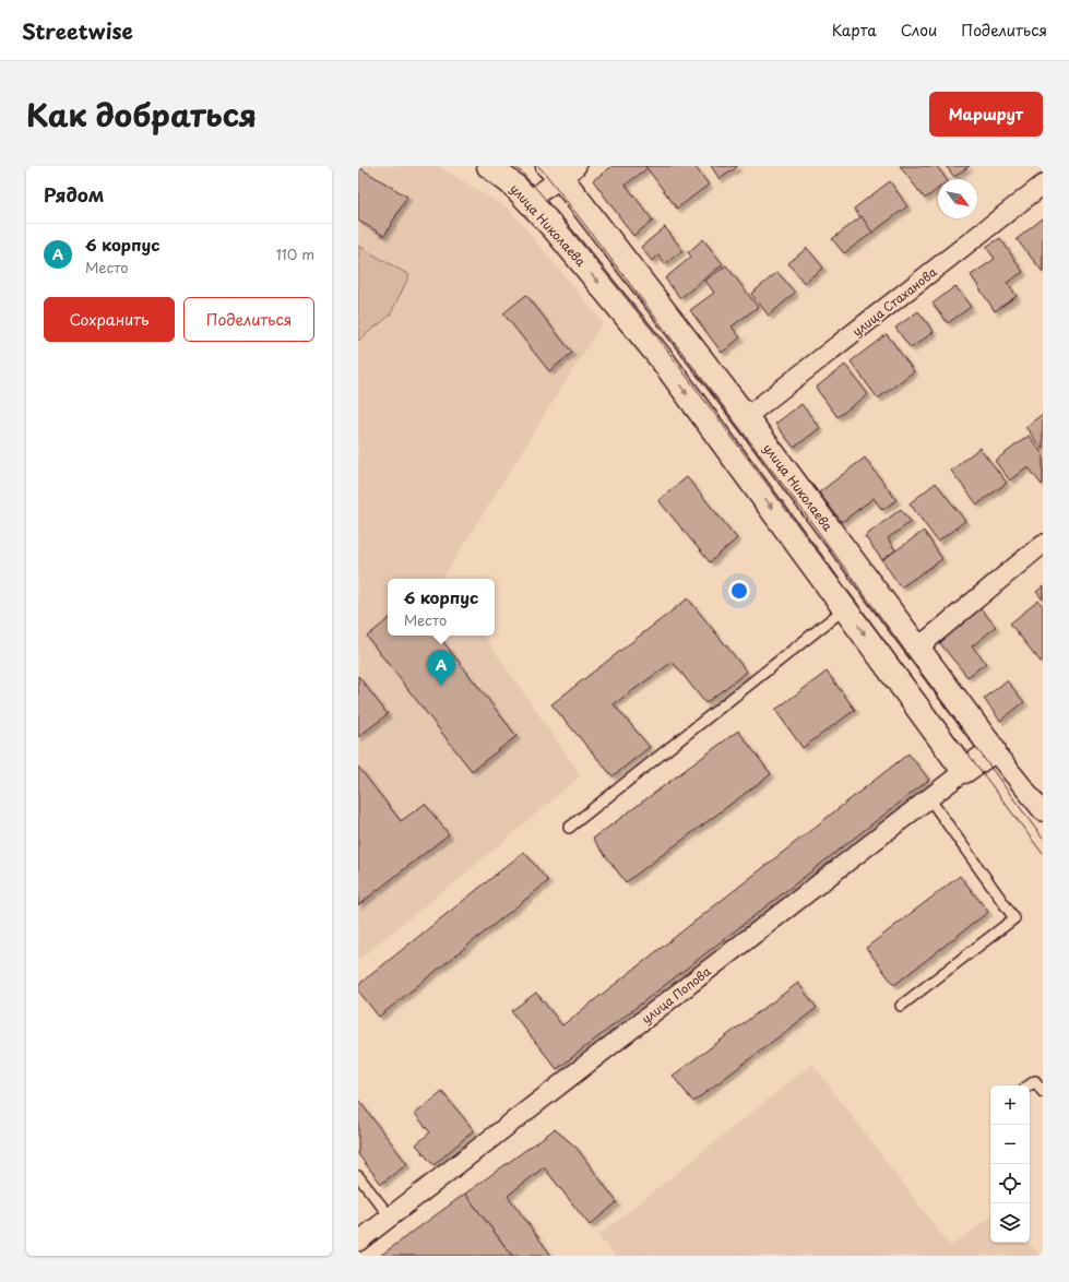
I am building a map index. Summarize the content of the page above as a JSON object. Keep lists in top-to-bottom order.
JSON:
{
  "streets": {
    "street": ["улица Николаева", "улица Стаханова", "улица Попова"]
  },
  "crossings": [
    ["улица Николаева", "улица Стаханова"],
    ["улица Николаева", "улица Попова"]
  ],
  "north": "bottom right",
  "page": {
    "header": "Streetwise",
    "nav": ["Карта", "Слои", "Поделиться"],
    "title": "Как добраться",
    "buttons": [
      "Маршрут",
      ["Сохранить", "Поделиться"]
    ],
    "heading": "Рядом",
    "list": [
      {
        "mark": "A",
        "name": "6 корпус",
        "note": "Место",
        "value": "110 m"
      }
    ],
    "popup": ["6 корпус", "Место"],
    "pins": "A",
    "map_buttons": ["+", "−"]
  }
}
